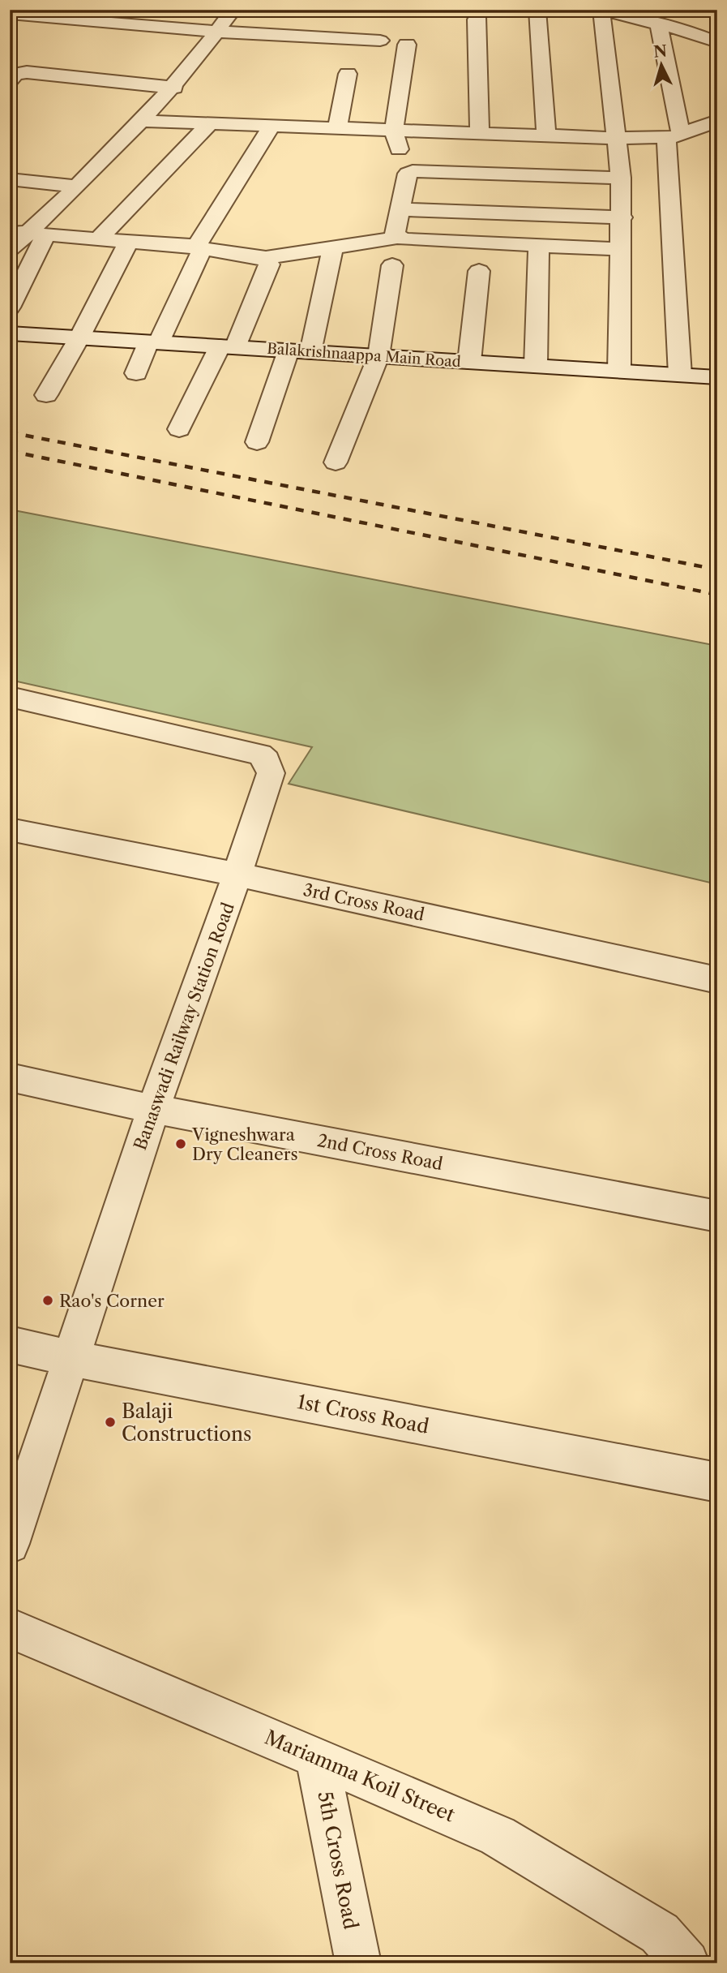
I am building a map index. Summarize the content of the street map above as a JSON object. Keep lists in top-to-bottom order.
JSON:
{
  "streets": {
    "street": [
      "Balakrishnaappa Main Road",
      "3rd Cross Road",
      "Banaswadi Railway Station Road",
      "2nd Cross Road",
      "1st Cross Road",
      "Mariamma Koil Street",
      "5th Cross Road"
    ]
  },
  "crossings": [
    ["3rd Cross Road", "Banaswadi Railway Station Road"],
    ["Banaswadi Railway Station Road", "2nd Cross Road"],
    ["Banaswadi Railway Station Road", "1st Cross Road"],
    ["Mariamma Koil Street", "5th Cross Road"]
  ],
  "places": ["Vigneshwara Dry Cleaners", "Rao's Corner", "Balaji Constructions"],
  "north": "top"
}
